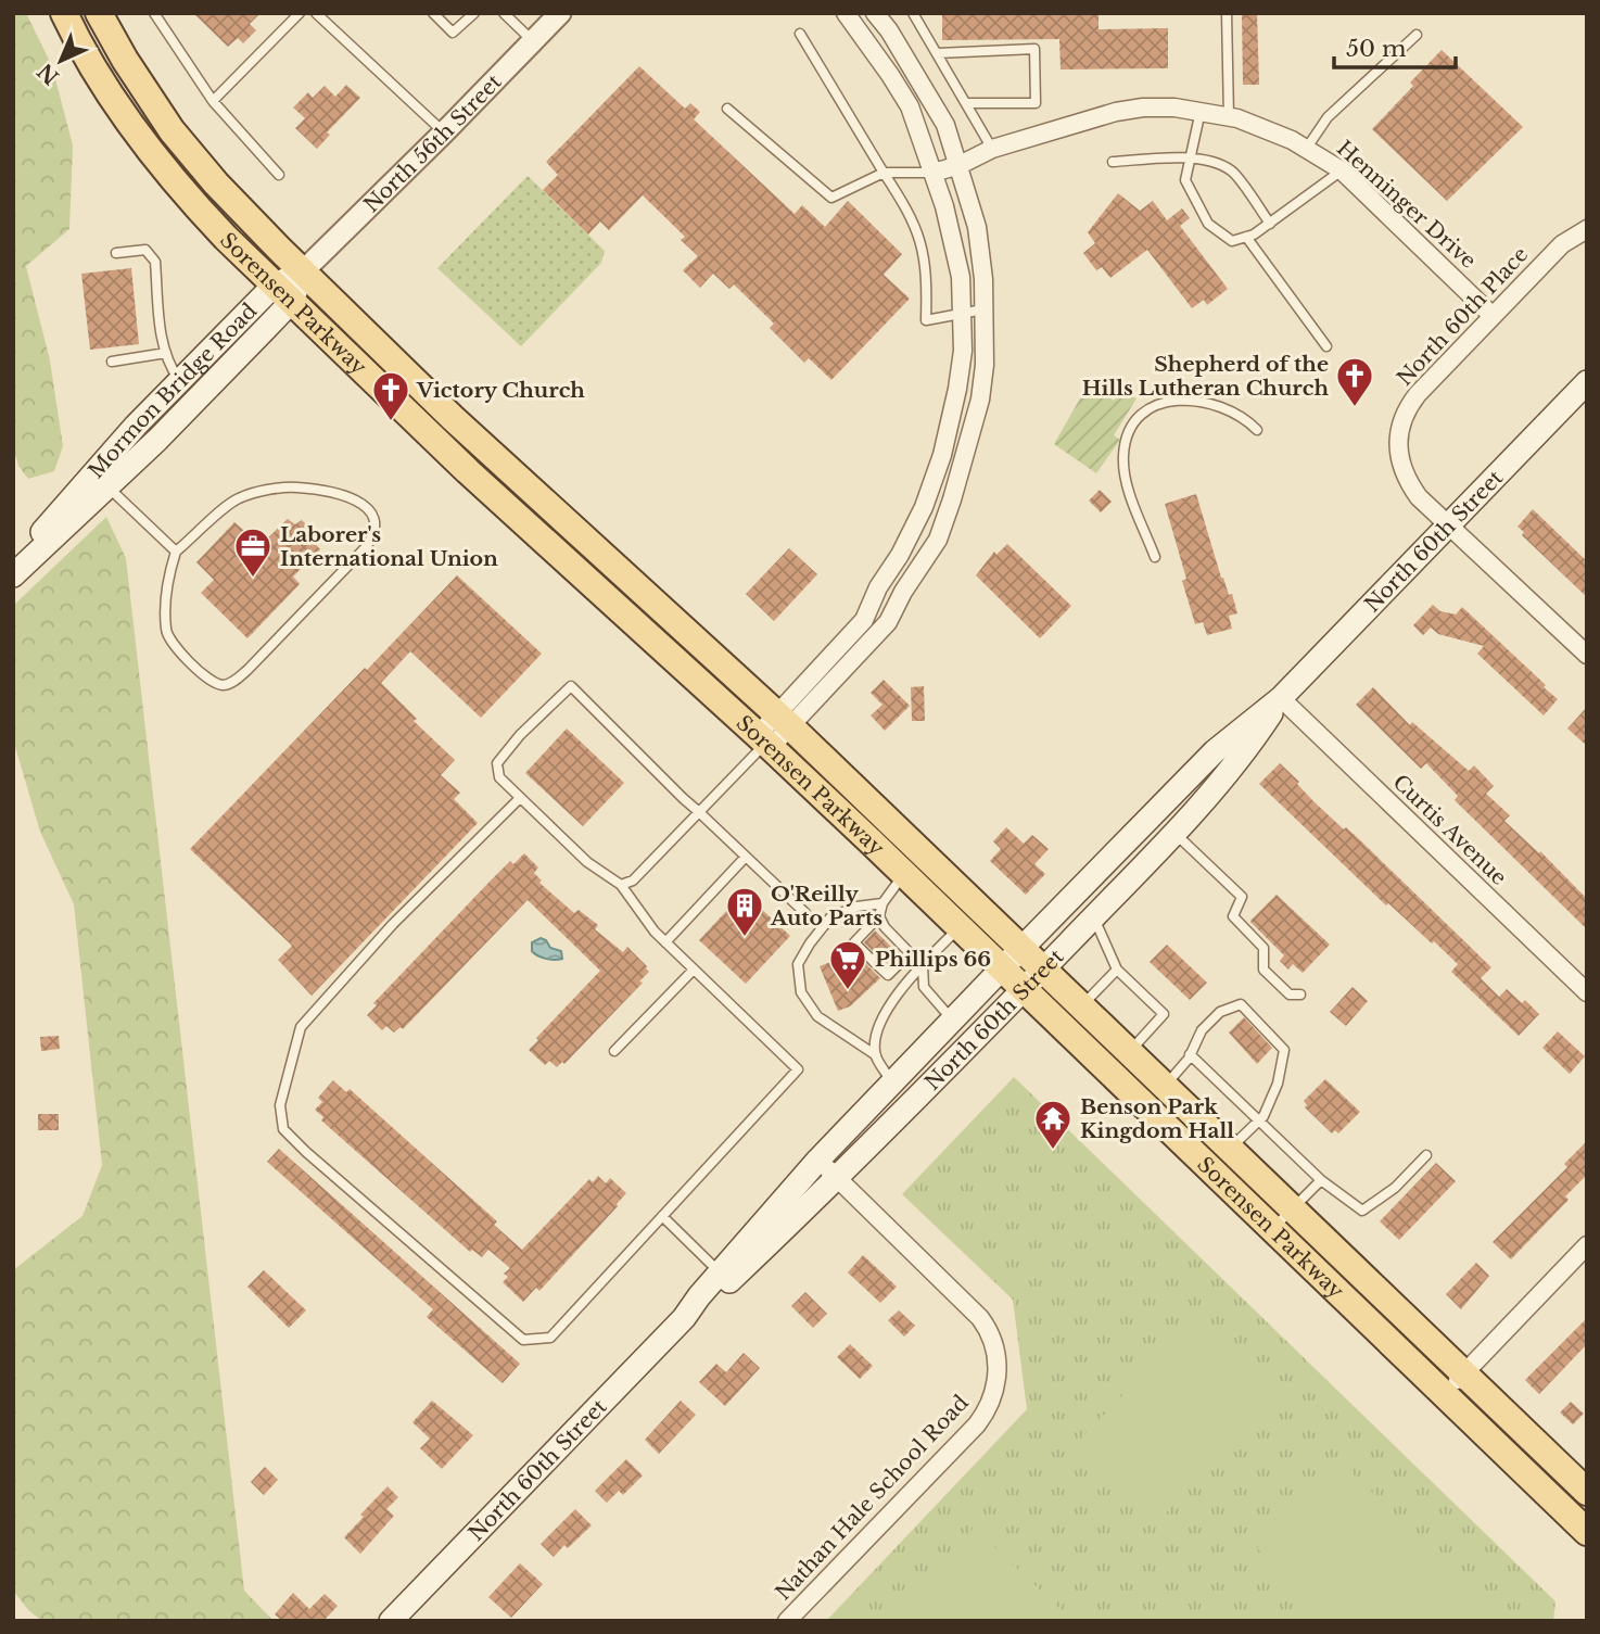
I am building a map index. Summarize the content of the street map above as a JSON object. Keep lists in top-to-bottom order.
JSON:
{
  "streets": {
    "main road": ["Sorensen Parkway", "Mormon Bridge Road", "North 60th Street"],
    "street": [
      "North 56th Street",
      "Henninger Drive",
      "North 60th Place",
      "Curtis Avenue",
      "Nathan Hale School Road"
    ]
  },
  "crossings": [
    ["North 56th Street", "Sorensen Parkway"],
    ["North 56th Street", "Mormon Bridge Road"],
    ["Henninger Drive", "North 60th Place"],
    ["Sorensen Parkway", "Mormon Bridge Road"],
    ["Sorensen Parkway", "North 60th Street"],
    ["North 60th Place", "North 60th Street"],
    ["North 60th Street", "Curtis Avenue"],
    ["North 60th Street", "Nathan Hale School Road"]
  ],
  "places": {
    "church": ["Shepherd of the Hills Lutheran Church", "Victory Church"],
    "office": ["Laborer's International Union"],
    "building": ["O'Reilly Auto Parts"],
    "supermarket": ["Phillips 66"],
    "temple": ["Benson Park Kingdom Hall"]
  },
  "scale_bar": "50 m",
  "north": "bottom left"
}
